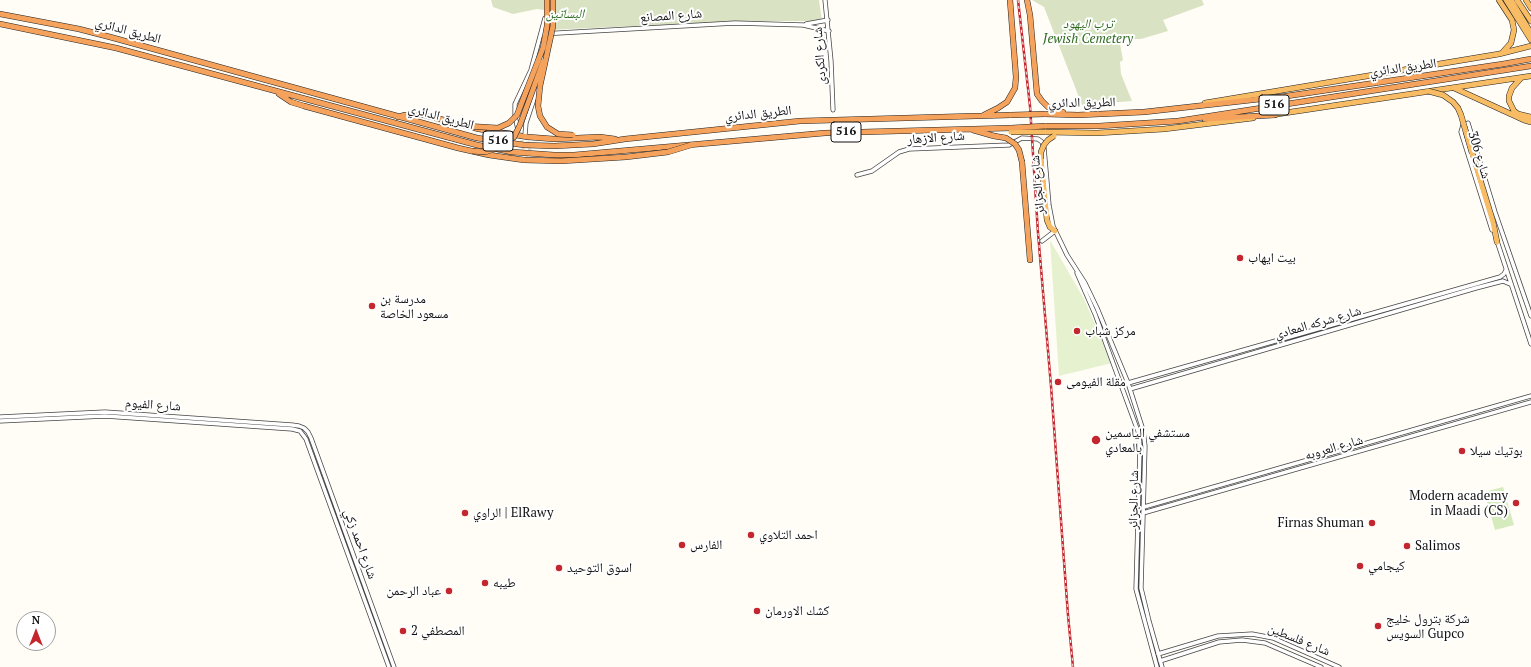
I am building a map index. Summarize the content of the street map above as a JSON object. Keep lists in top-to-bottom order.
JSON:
{
  "streets": {
    "highway": ["الطريق الدائري", "516"],
    "street": [
      "شارع المصانع",
      "شارع الكردى",
      "شارع الازهار",
      "شارع 306",
      "شارع الجزائر",
      "شارع شركه المعادي",
      "شارع الفيوم",
      "شارع العروبه",
      "شارع احمد زكي",
      "شارع فلسطين"
    ]
  },
  "crossings": [
    ["شارع المصانع", "شارع الكردى"],
    ["شارع الازهار", "شارع الجزائر"],
    ["شارع 306", "شارع شركه المعادي"],
    ["شارع الجزائر", "شارع شركه المعادي"],
    ["شارع الجزائر", "شارع العروبه"],
    ["شارع الجزائر", "شارع فلسطين"],
    ["شارع الفيوم", "شارع احمد زكي"]
  ],
  "parks": ["البساتين", "ترب اليهود Jewish Cemetery"],
  "places": [
    "بيت ايهاب",
    "مدرسة بن مسعود الخاصة",
    "مركز شباب",
    "مقلة الفيومى",
    "مستشفي الياسمين بالمعادي",
    "بوتيك سيلا",
    "Modern academy in Maadi (CS)",
    "الراوي | ElRawy",
    "Firnas Shuman",
    "احمد التلاوي",
    "الفارس",
    "Salimos",
    "كيجامي",
    "اسوق التوحيد",
    "طيبه",
    "عباد الرحمن",
    "كشك الاورمان",
    "شركة بترول خليج السويس Gupco",
    "المصطفي 2"
  ],
  "north": "top"
}
